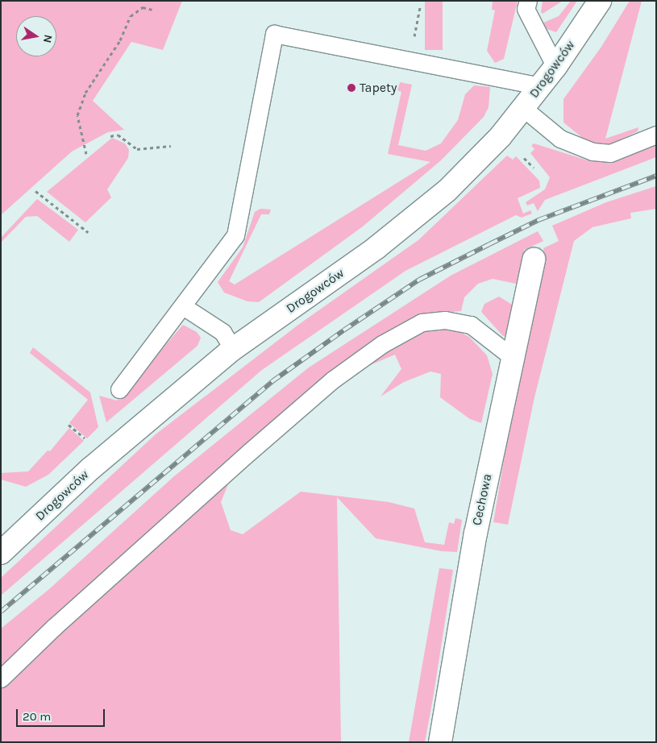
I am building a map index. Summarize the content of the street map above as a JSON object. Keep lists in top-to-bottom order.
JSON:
{
  "streets": {
    "street": ["Drogowców", "Cechowa"]
  },
  "places": ["Tapety"],
  "scale_bar": "20 m",
  "north": "right"
}
